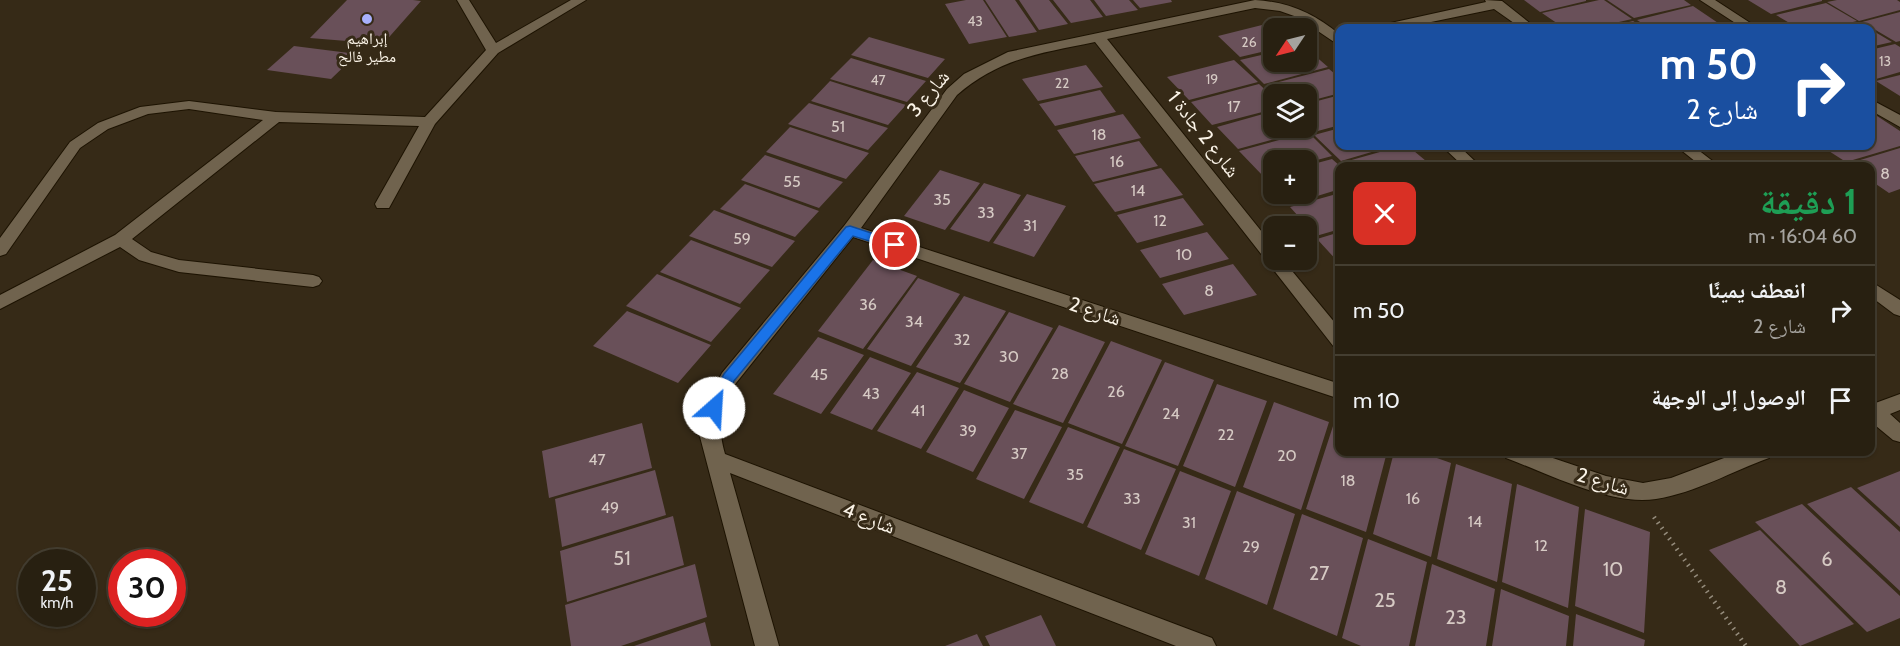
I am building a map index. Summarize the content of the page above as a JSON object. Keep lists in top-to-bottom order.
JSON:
{
  "streets": {
    "street": [
      "شارع 3",
      "شارع 2 جادة 1",
      "شارع 2",
      "شارع 4"
    ]
  },
  "crossings": [
    ["شارع 3", "شارع 2 جادة 1"],
    ["شارع 3", "شارع 2"],
    ["شارع 3", "شارع 4"]
  ],
  "places": ["إبراهيم مطير فالح"],
  "house_numbers": [
    "43",
    "26",
    "13",
    "19",
    "47",
    "22",
    "17",
    "51",
    "18",
    "16",
    "8",
    "55",
    "14",
    "35",
    "33",
    "12",
    "31",
    "59",
    "10",
    "8",
    "36",
    "34",
    "32",
    "30",
    "28",
    "45",
    "26",
    "43",
    "41",
    "24",
    "39",
    "22",
    "37",
    "20",
    "47",
    "35",
    "18",
    "33",
    "16",
    "49",
    "14",
    "31",
    "12",
    "29",
    "51",
    "6",
    "10",
    "27",
    "8",
    "25",
    "23"
  ],
  "north": "bottom left",
  "page": {
    "map_buttons": ["+", "−"],
    "turn": ["50 m", "شارع 2"],
    "heading": ["1 دقيقة", "60 m · 16:04"],
    "list": [
      {
        "name": "انعطف يمينًا",
        "note": "شارع 2",
        "value": "50 m"
      },
      {
        "name": "الوصول إلى الوجهة",
        "value": "10 m"
      }
    ],
    "speed": "25 km/h",
    "limit": "30"
  }
}
